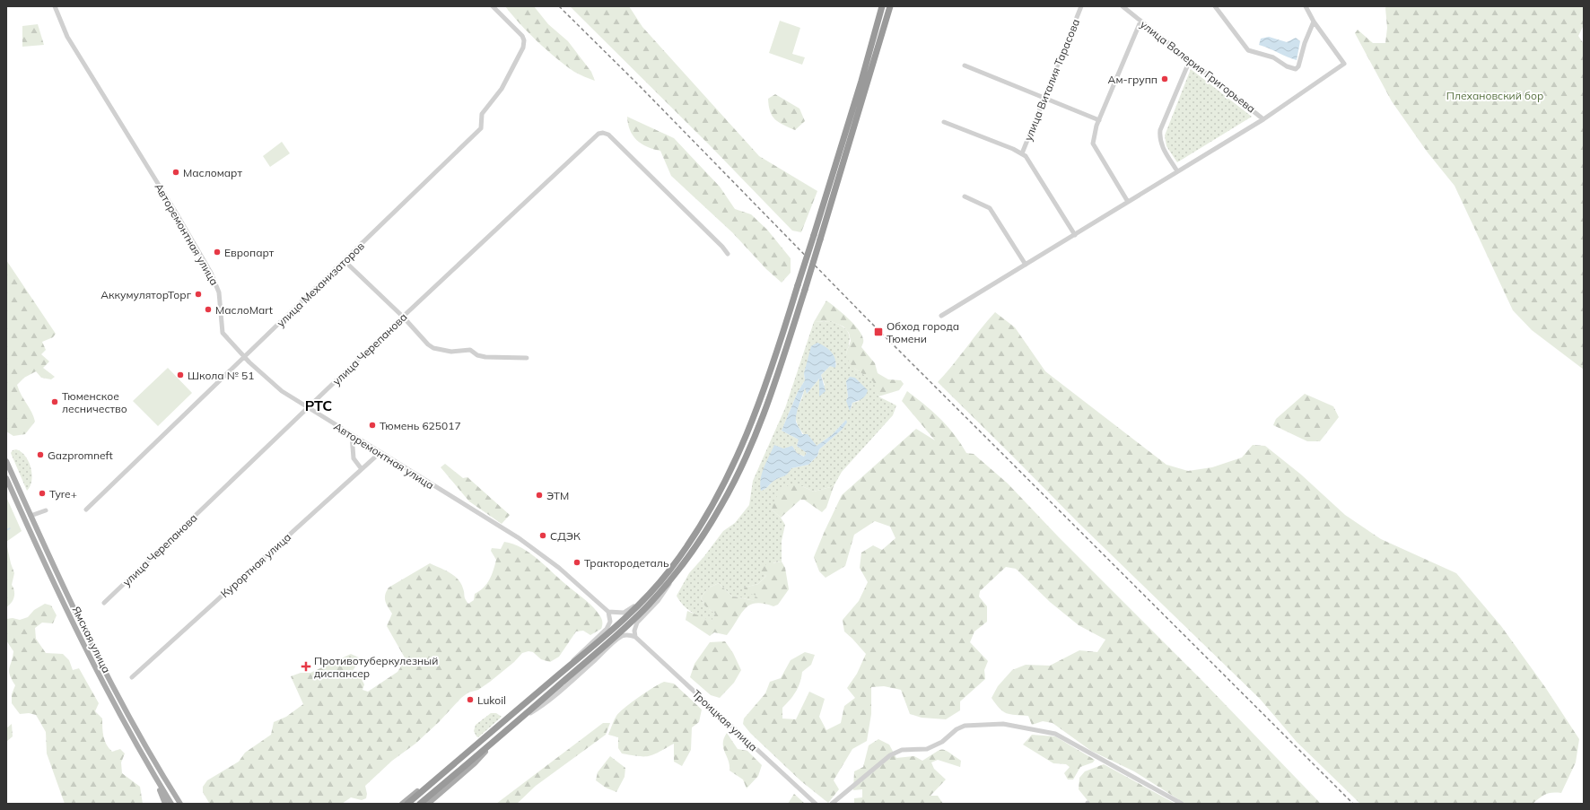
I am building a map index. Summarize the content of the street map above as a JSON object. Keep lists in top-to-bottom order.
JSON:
{
  "streets": {
    "main road": ["Ямская улица"],
    "street": [
      "улица Валерия Григорьева",
      "улица Виталия Тарасова",
      "Авторемонтная улица",
      "улица Механизаторов",
      "улица Черепанова",
      "Курортная улица",
      "Троицкая улица"
    ]
  },
  "crossings": [
    ["Авторемонтная улица", "улица Механизаторов"],
    ["Авторемонтная улица", "улица Черепанова"],
    ["Авторемонтная улица", "Курортная улица"]
  ],
  "districts": ["РТС"],
  "parks": ["Плехановский бор"],
  "places": {
    "other": [
      "Ам-групп",
      "Масломарт",
      "Европарт",
      "АккумуляторТорг",
      "МаслоMart",
      "Школа № 51",
      "Тюменское лесничество",
      "Тюмень 625017",
      "Gazpromneft",
      "Tyre+",
      "ЭТМ",
      "СДЭК",
      "Трактородеталь",
      "Lukoil"
    ],
    "transit": ["Обход города Тюмени"],
    "health": ["Противотуберкулезный диспансер"]
  }
}
